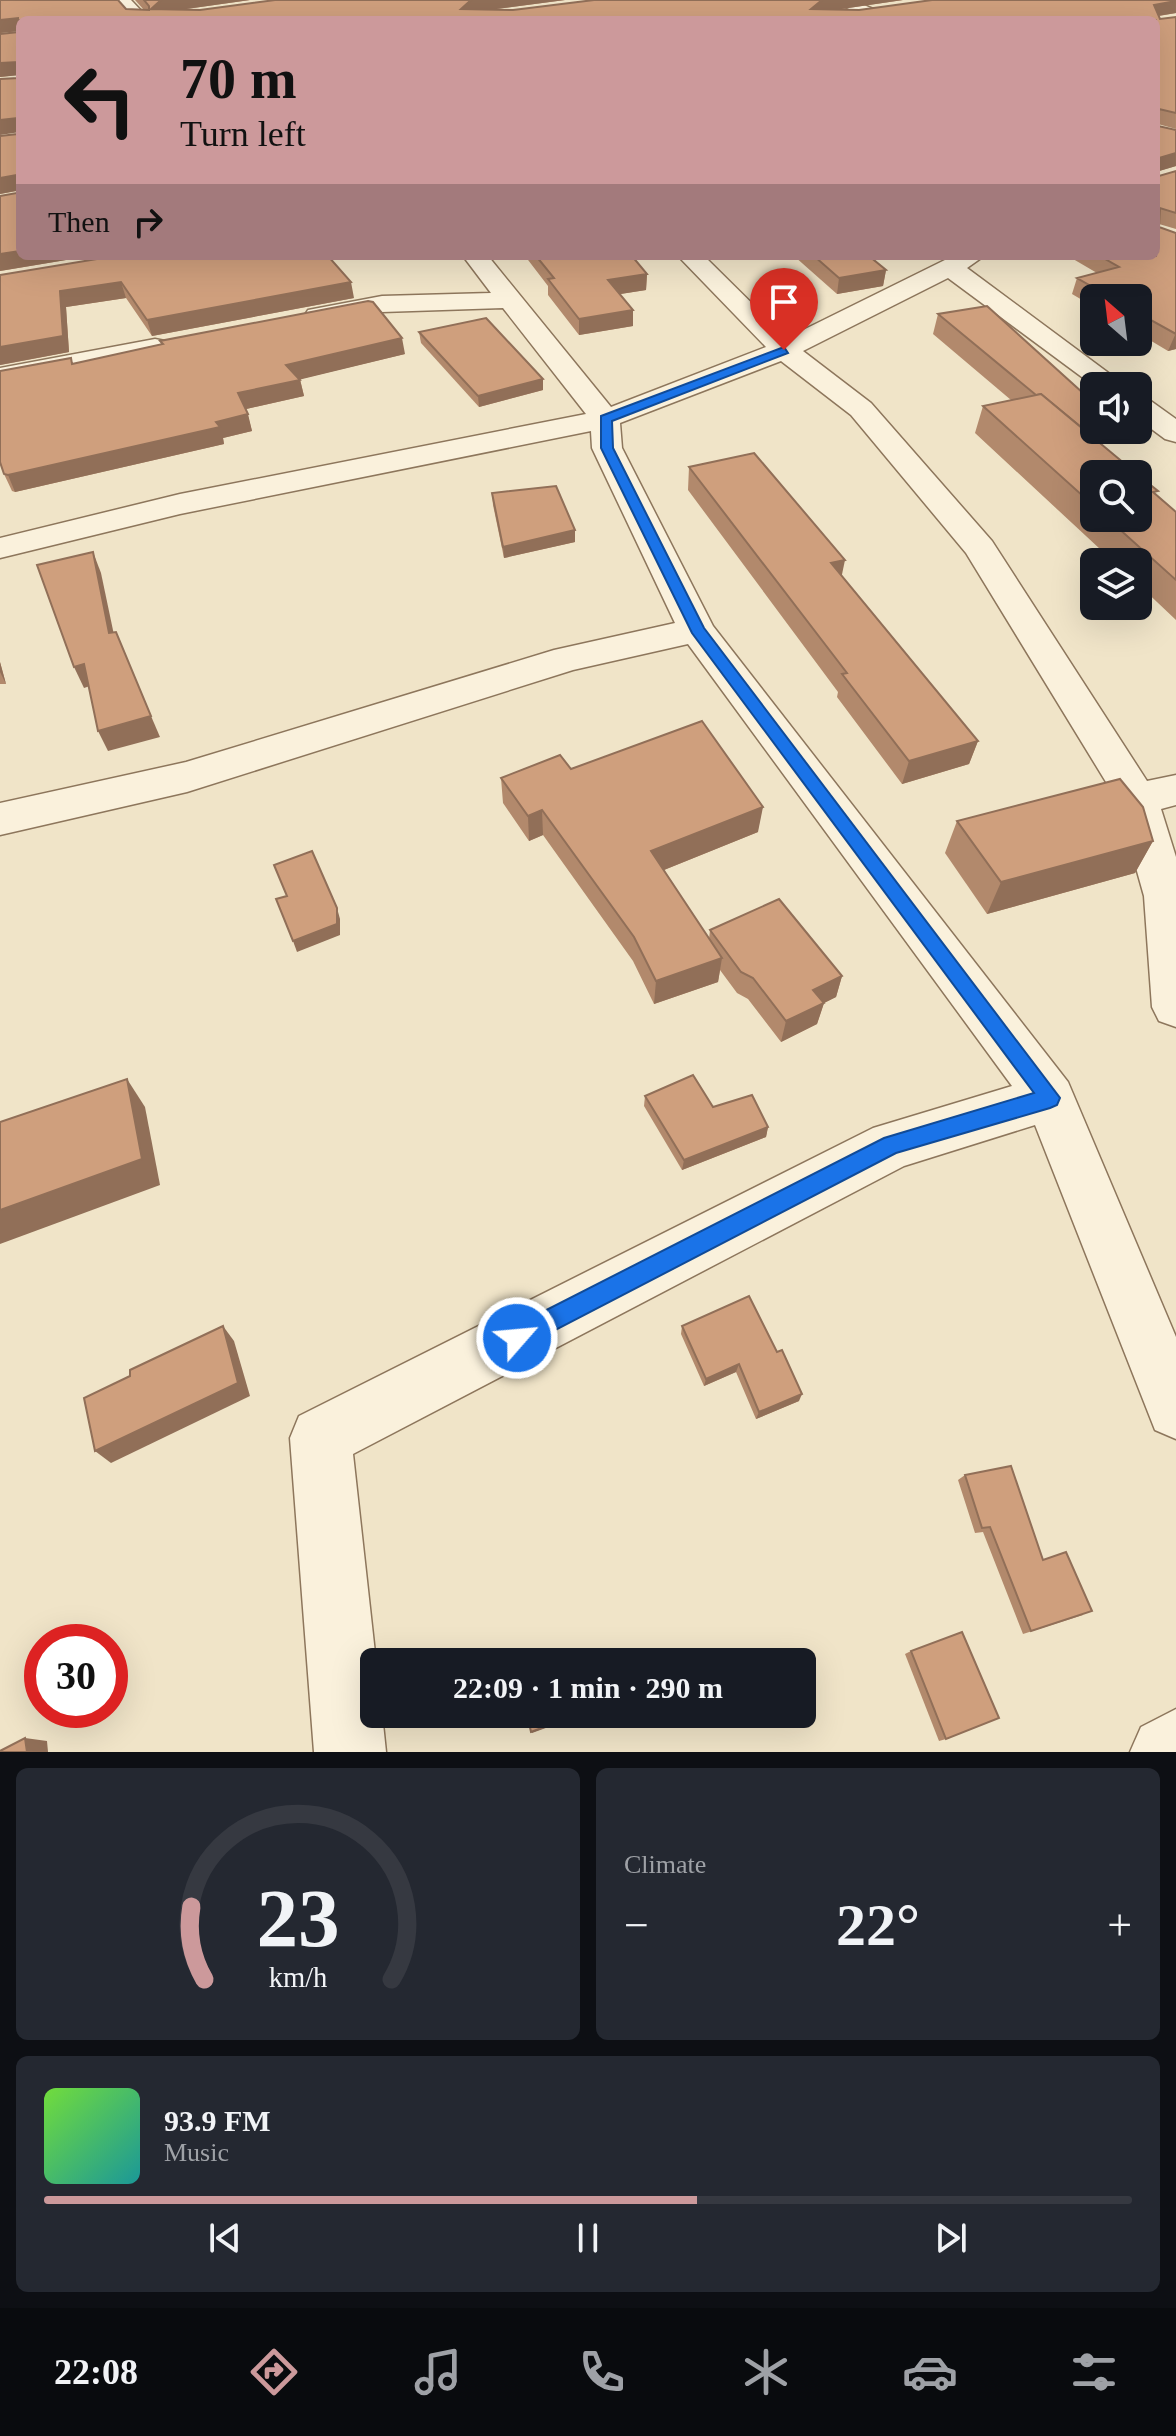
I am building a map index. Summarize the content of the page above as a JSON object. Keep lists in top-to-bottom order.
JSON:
{
  "north": "top left",
  "page": {
    "turn": ["70 m", "Turn left"],
    "then": "Then",
    "limit": "30",
    "trip": "22:09 · 1 min · 290 m",
    "tile": "Climate",
    "heat": ["−", "22°", "+"],
    "song": ["93.9 FM", "Music"],
    "tabs": "22:08",
    "gauge": ["23", "km/h"]
  }
}
